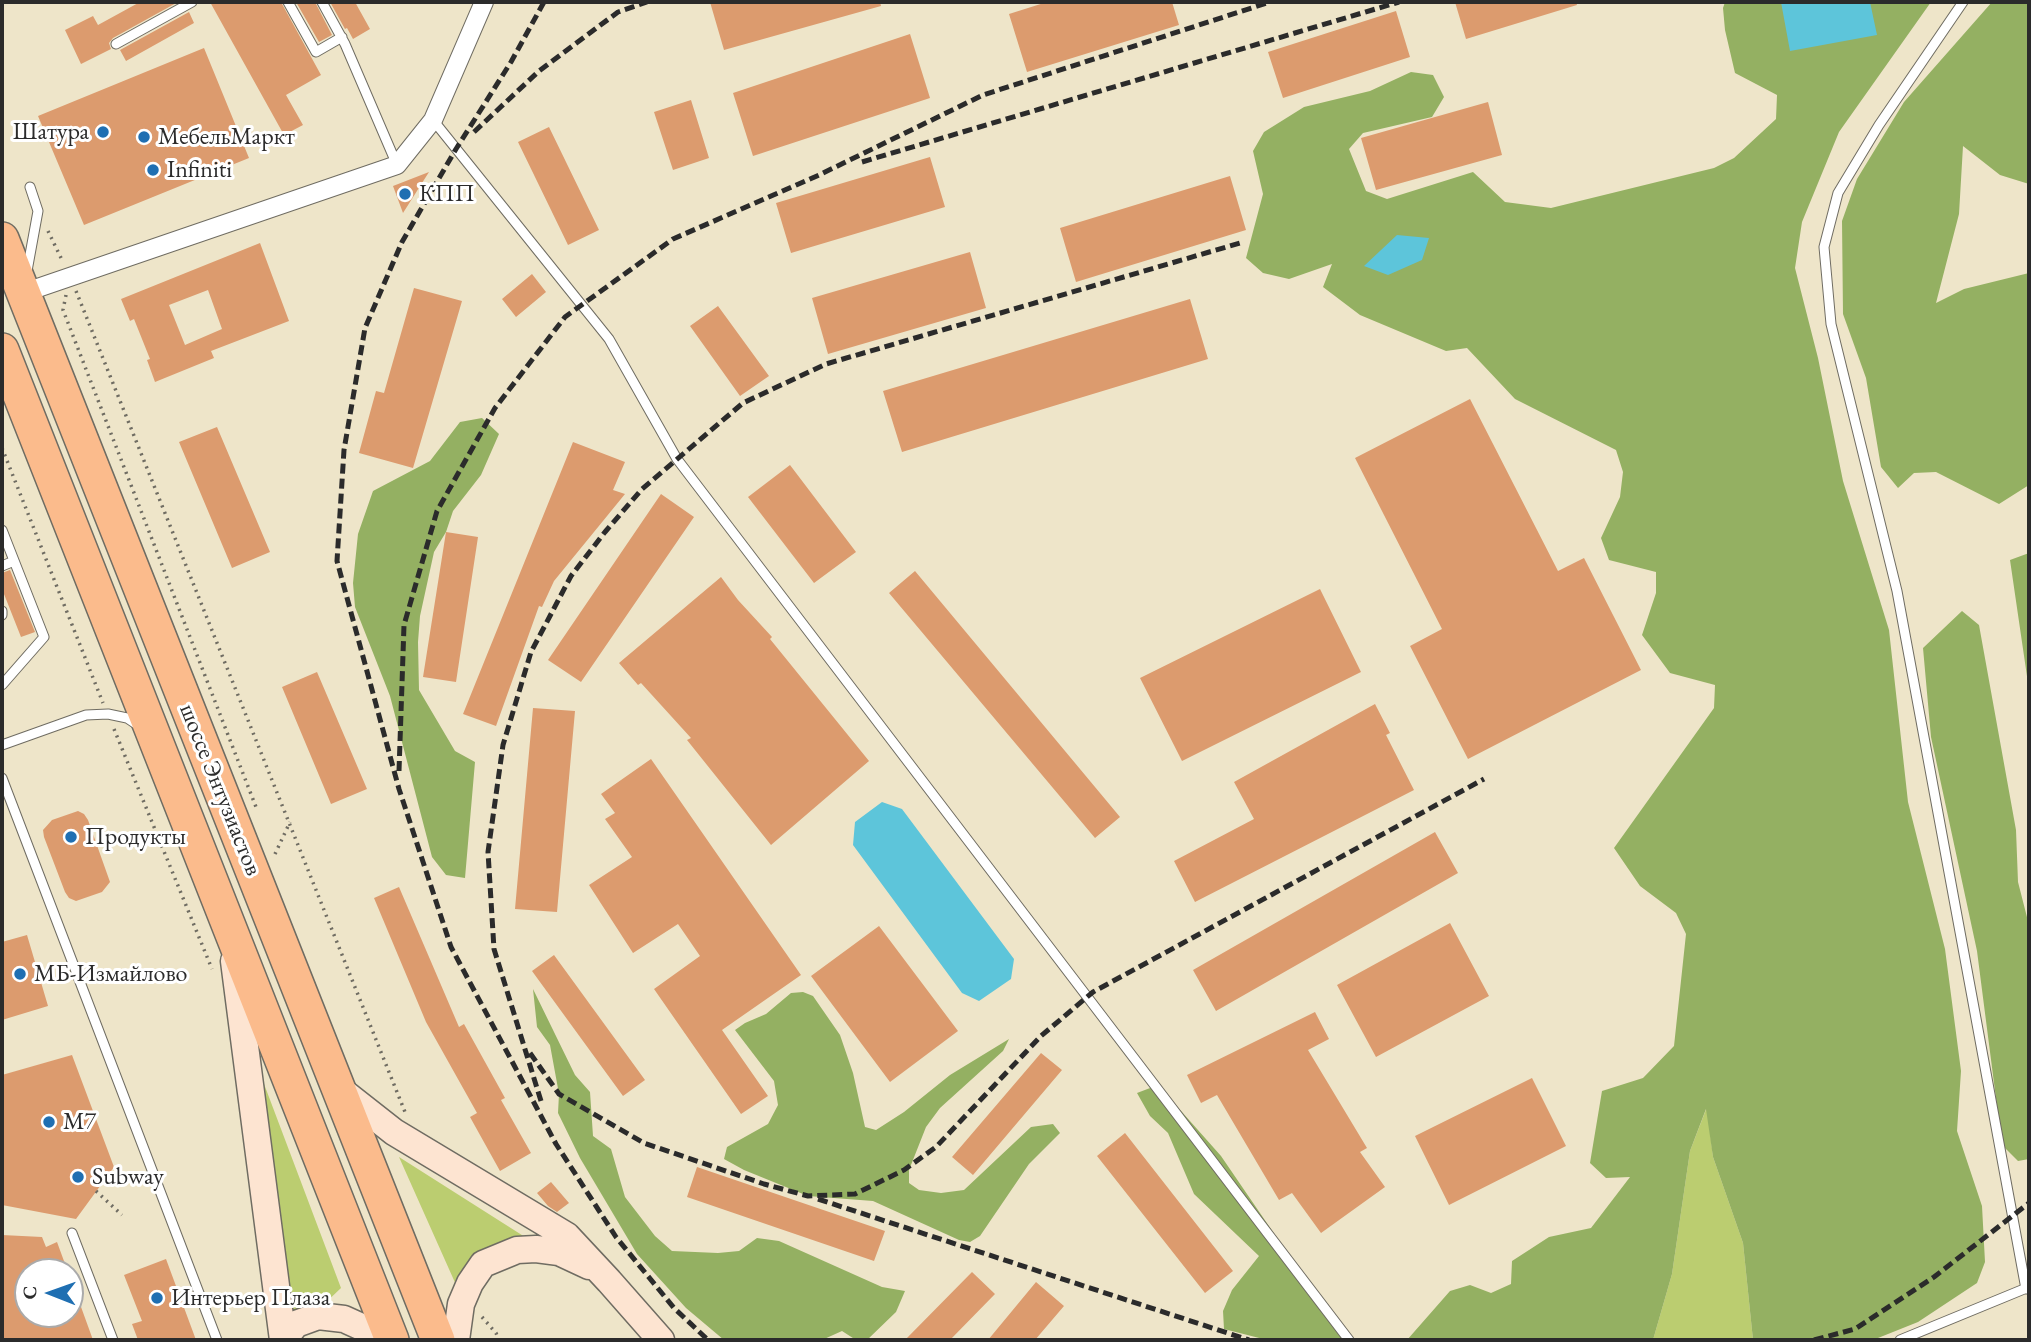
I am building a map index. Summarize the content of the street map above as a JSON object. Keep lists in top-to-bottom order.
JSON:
{
  "streets": {
    "highway": ["шоссе Энтузиастов"]
  },
  "places": [
    "Шатура",
    "МебельМаркт",
    "Infiniti",
    "КПП",
    "Продукты",
    "МБ-Измайлово",
    "М7",
    "Subway",
    "Интерьер Плаза"
  ],
  "north": "left"
}
